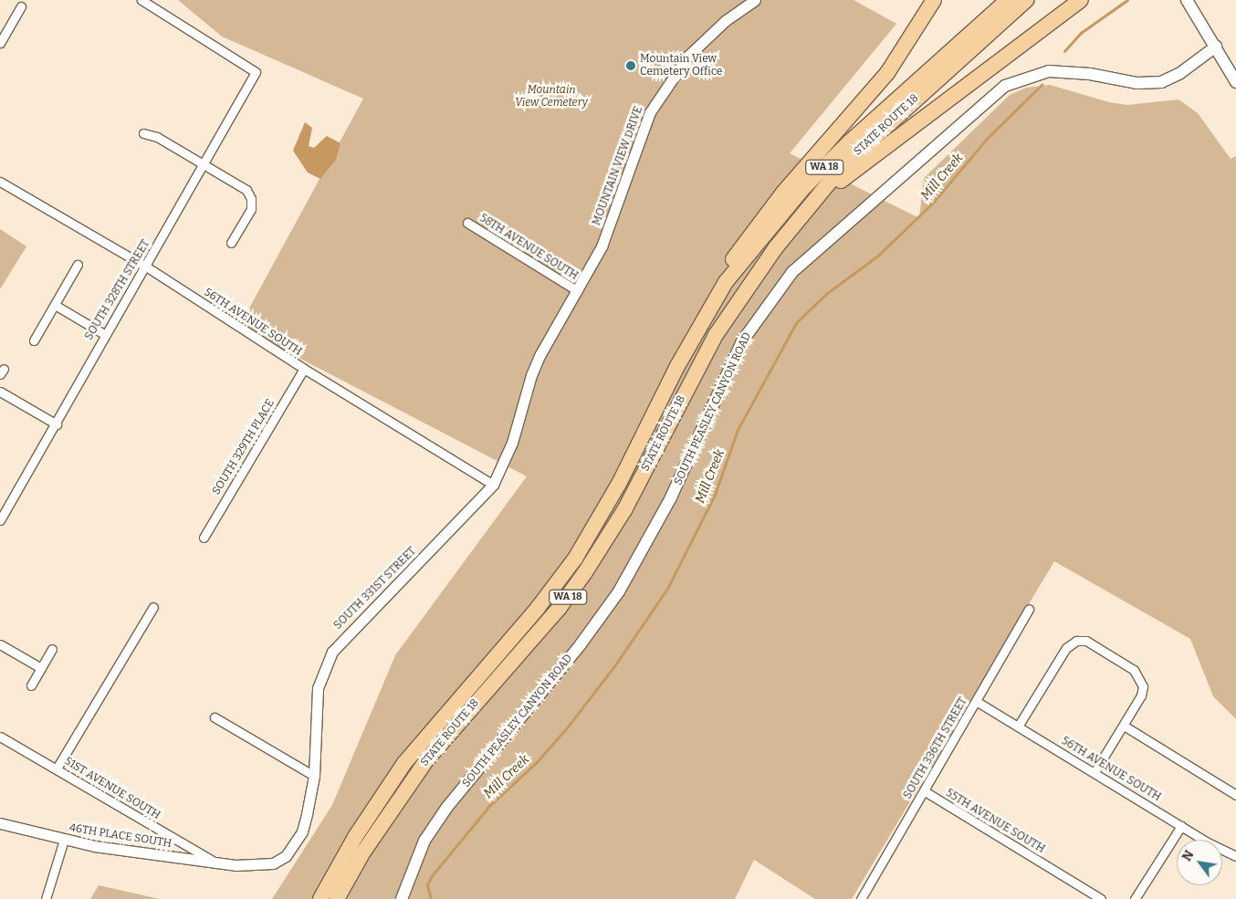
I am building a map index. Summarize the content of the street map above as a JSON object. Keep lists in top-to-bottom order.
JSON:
{
  "streets": {
    "highway": ["STATE ROUTE 18", "WA 18"],
    "main road": ["SOUTH PEASLEY CANYON ROAD"],
    "street": [
      "MOUNTAIN VIEW DRIVE",
      "58TH AVENUE SOUTH",
      "SOUTH 328TH STREET",
      "56TH AVENUE SOUTH",
      "SOUTH 329TH PLACE",
      "SOUTH 331ST STREET",
      "SOUTH 336TH STREET",
      "51ST AVENUE SOUTH",
      "55TH AVENUE SOUTH",
      "46TH PLACE SOUTH"
    ]
  },
  "crossings": [
    ["MOUNTAIN VIEW DRIVE", "58TH AVENUE SOUTH"],
    ["MOUNTAIN VIEW DRIVE", "SOUTH 331ST STREET"],
    ["58TH AVENUE SOUTH", "SOUTH 331ST STREET"],
    ["SOUTH 328TH STREET", "56TH AVENUE SOUTH"],
    ["56TH AVENUE SOUTH", "SOUTH 329TH PLACE"],
    ["56TH AVENUE SOUTH", "SOUTH 331ST STREET"],
    ["56TH AVENUE SOUTH", "SOUTH 336TH STREET"],
    ["SOUTH 331ST STREET", "51ST AVENUE SOUTH"],
    ["SOUTH 331ST STREET", "46TH PLACE SOUTH"],
    ["SOUTH 336TH STREET", "55TH AVENUE SOUTH"],
    ["51ST AVENUE SOUTH", "46TH PLACE SOUTH"]
  ],
  "water": ["Mill Creek"],
  "parks": ["Mountain View Cemetery"],
  "places": ["Mountain View Cemetery Office"],
  "north": "top left"
}
